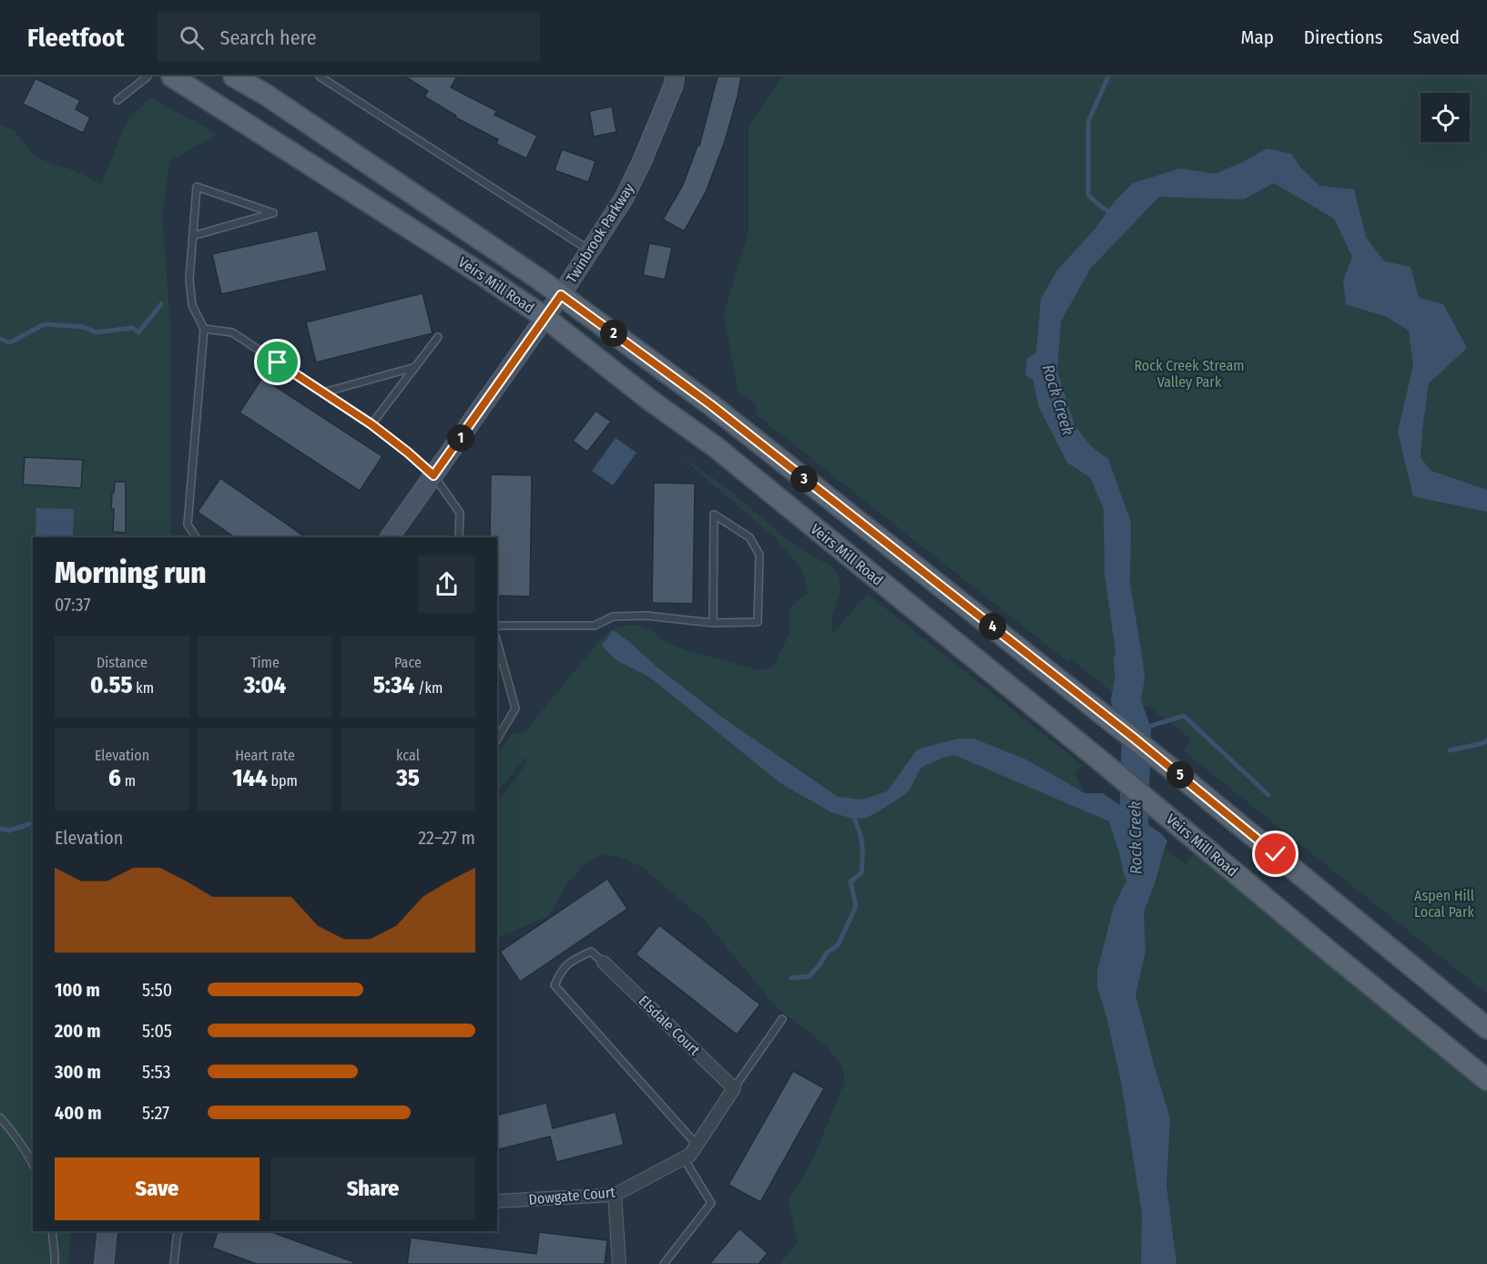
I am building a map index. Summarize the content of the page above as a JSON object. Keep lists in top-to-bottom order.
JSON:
{
  "streets": {
    "main road": ["Twinbrook Parkway", "Veirs Mill Road"],
    "street": ["Elsdale Court", "Dowgate Court"]
  },
  "crossings": [
    ["Twinbrook Parkway", "Veirs Mill Road"],
    ["Elsdale Court", "Dowgate Court"]
  ],
  "water": ["Rock Creek"],
  "parks": ["Rock Creek Stream Valley Park", "Aspen Hill Local Park"],
  "page": {
    "header": "Fleetfoot",
    "search": "Search here",
    "nav": ["Map", "Directions", "Saved"],
    "pins": [
      "2",
      "1",
      "3",
      "4",
      "5"
    ],
    "heading": ["Morning run", "07:37"],
    "stats": [
      ["Distance", "0.55 km"],
      ["Time", "3:04"],
      ["Pace", "5:34 /km"],
      ["Elevation", "6 m"],
      ["Heart rate", "144 bpm"],
      ["kcal", "35"]
    ],
    "chart": ["Elevation", "22–27 m"],
    "list": [
      {
        "name": "100 m",
        "note": "5:50"
      },
      {
        "name": "200 m",
        "note": "5:05"
      },
      {
        "name": "300 m",
        "note": "5:53"
      },
      {
        "name": "400 m",
        "note": "5:27"
      }
    ],
    "buttons": ["Save", "Share"]
  }
}
